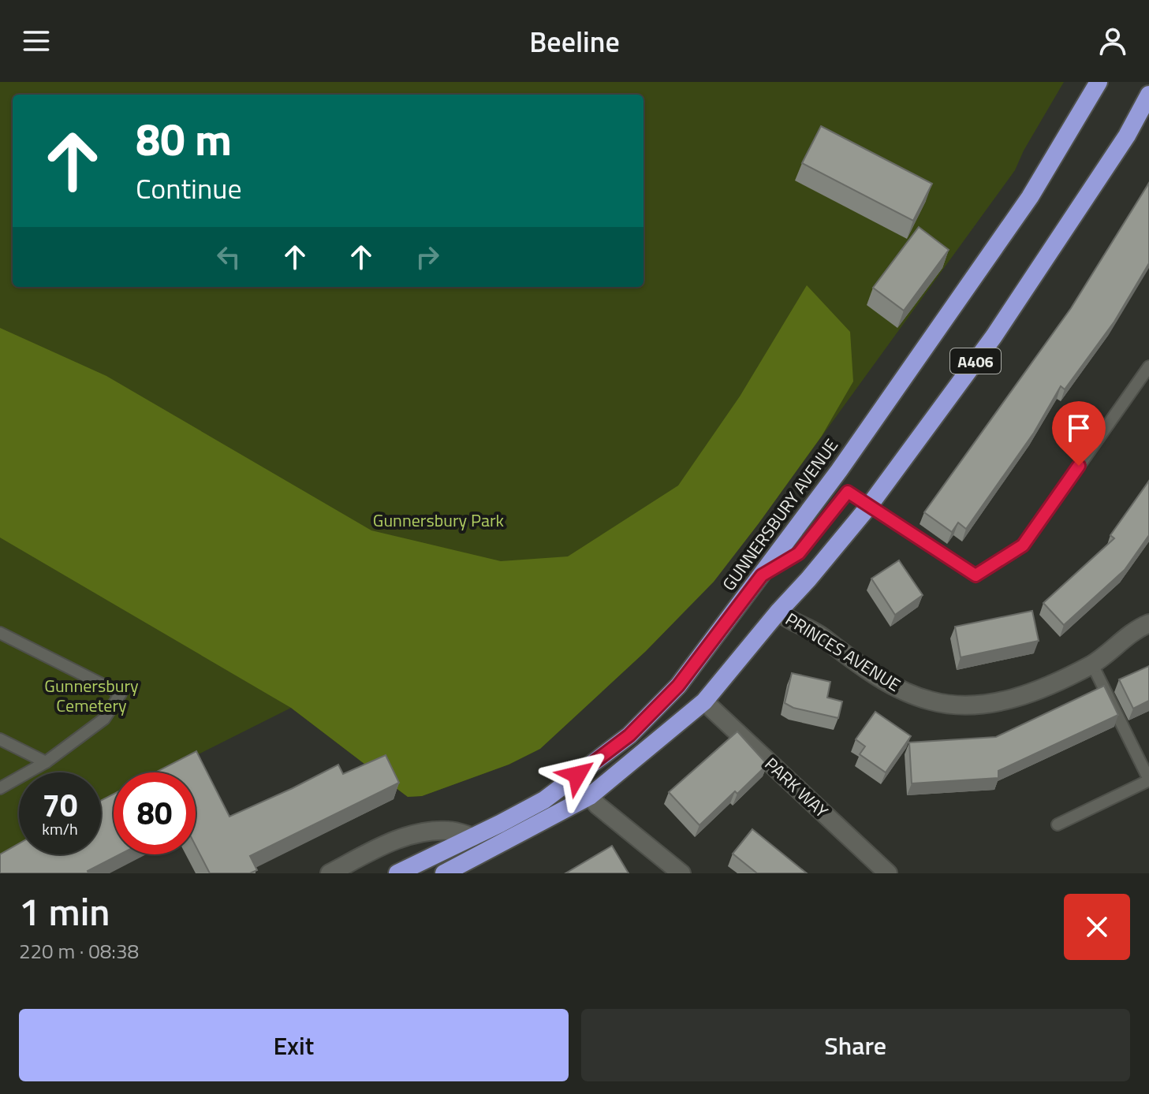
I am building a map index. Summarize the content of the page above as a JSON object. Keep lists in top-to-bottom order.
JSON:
{
  "streets": {
    "highway": ["A406", "GUNNERSBURY AVENUE"],
    "street": ["PRINCES AVENUE", "PARK WAY"]
  },
  "crossings": [
    ["A406", "PRINCES AVENUE"],
    ["A406", "PARK WAY"]
  ],
  "parks": ["Gunnersbury Park", "Gunnersbury Cemetery"],
  "page": {
    "header": "Beeline",
    "turn": ["80 m", "Continue"],
    "speed": "70 km/h",
    "limit": "80",
    "heading": ["1 min", "220 m · 08:38"],
    "buttons": ["Exit", "Share"]
  }
}
